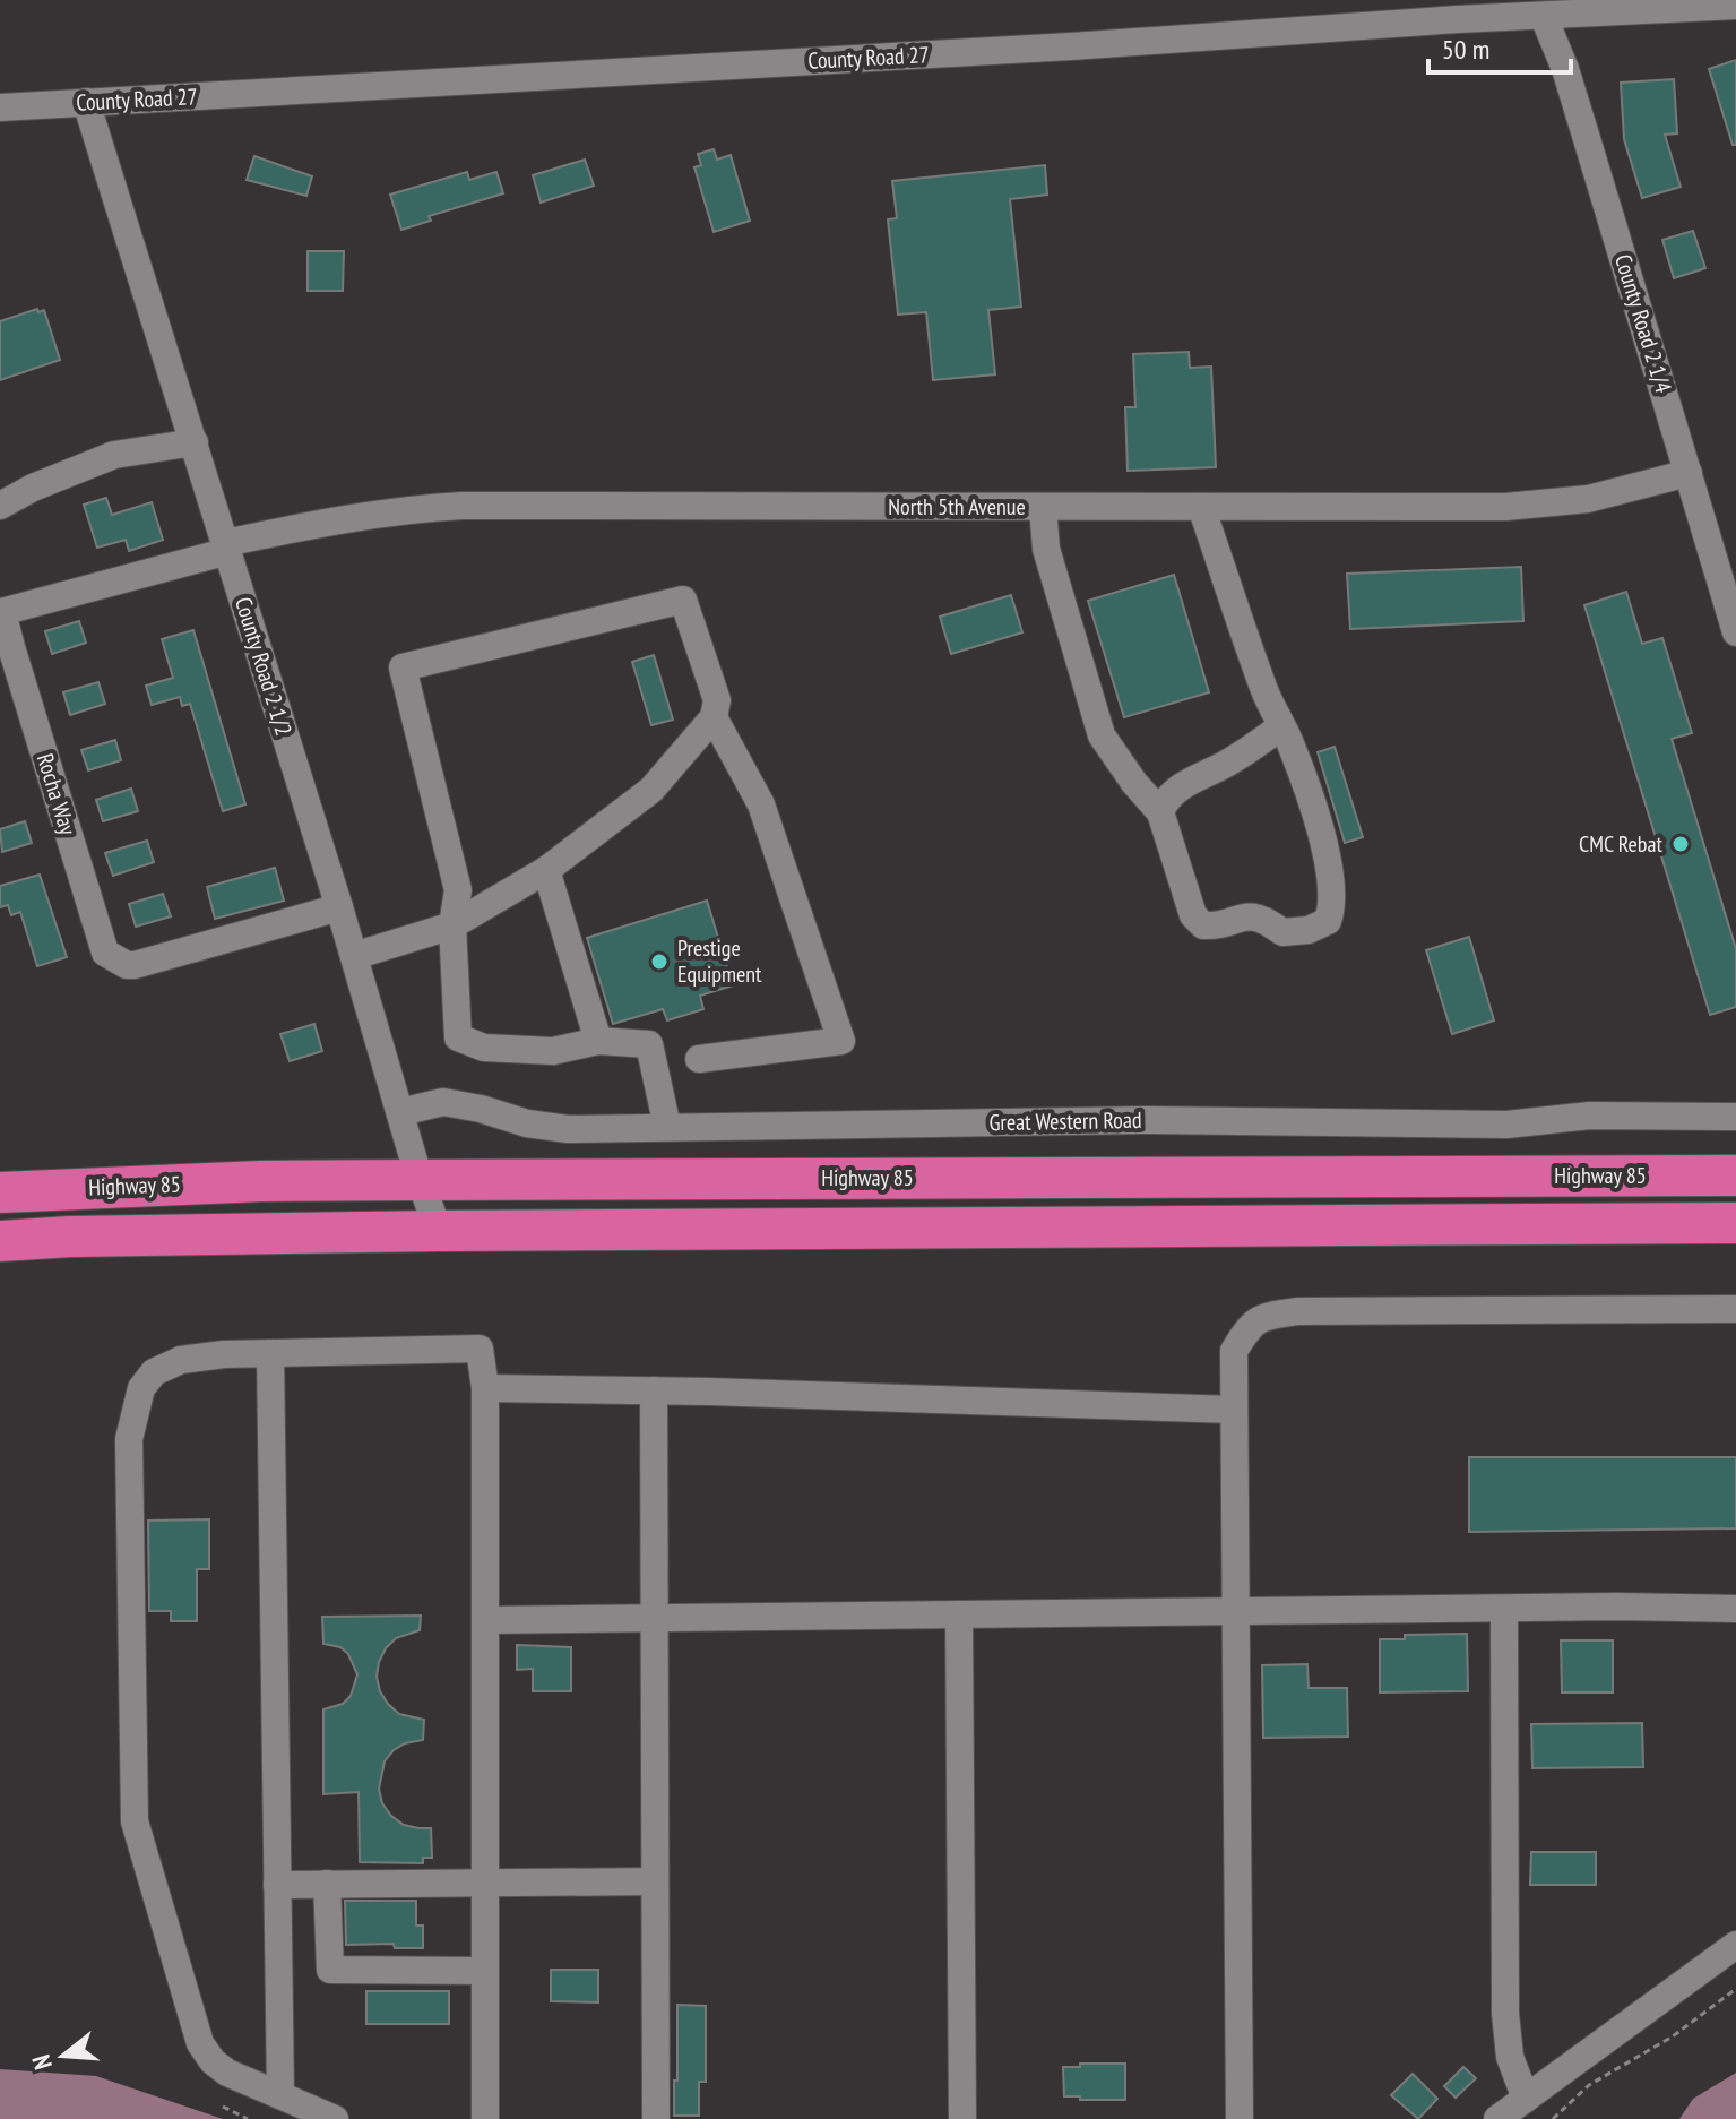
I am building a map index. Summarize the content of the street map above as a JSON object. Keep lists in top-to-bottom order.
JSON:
{
  "streets": {
    "highway": ["Highway 85"],
    "street": [
      "County Road 27",
      "County Road 2 1/4",
      "North 5th Avenue",
      "County Road 2 1/2",
      "Rocha Way",
      "Great Western Road"
    ]
  },
  "crossings": [
    ["County Road 27", "County Road 2 1/4"],
    ["County Road 27", "County Road 2 1/2"],
    ["County Road 2 1/4", "North 5th Avenue"],
    ["North 5th Avenue", "County Road 2 1/2"],
    ["North 5th Avenue", "Rocha Way"],
    ["County Road 2 1/2", "Rocha Way"],
    ["County Road 2 1/2", "Great Western Road"],
    ["County Road 2 1/2", "Highway 85"]
  ],
  "places": ["CMC Rebat", "Prestige Equipment"],
  "scale_bar": "50 m",
  "north": "left"
}
